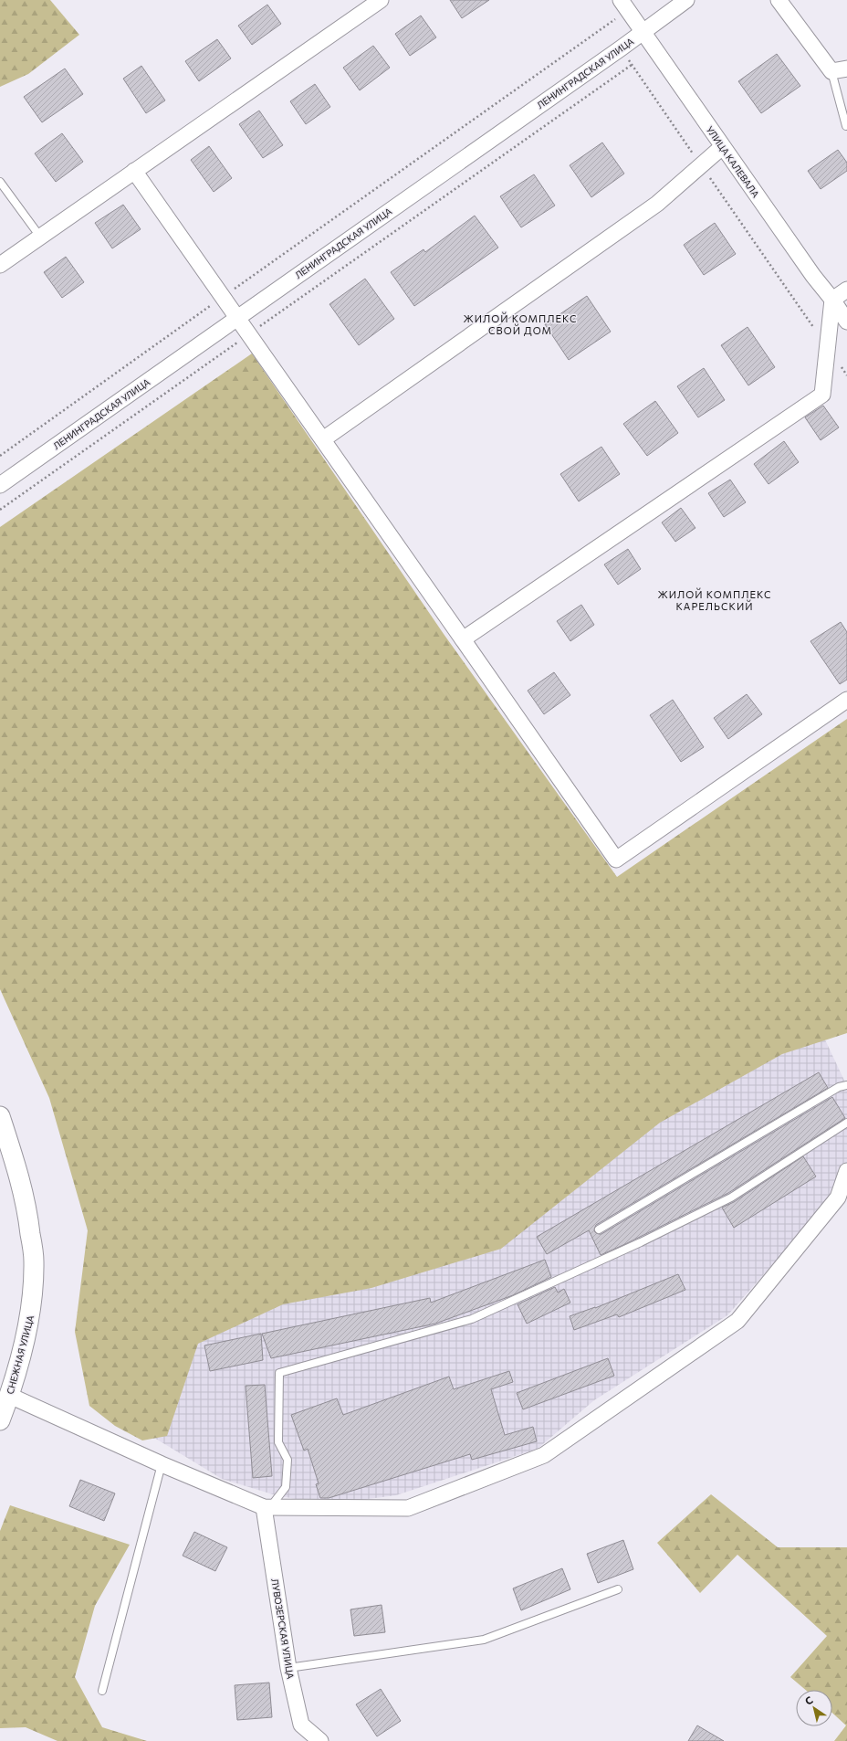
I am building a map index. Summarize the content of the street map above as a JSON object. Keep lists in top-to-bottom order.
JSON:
{
  "streets": {
    "street": [
      "ЛЕНИНГРАДСКАЯ УЛИЦА",
      "УЛИЦА КАЛЕВАЛА",
      "СНЕЖНАЯ УЛИЦА",
      "ЛУВОЗЕРСКАЯ УЛИЦА"
    ]
  },
  "crossings": [
    ["ЛЕНИНГРАДСКАЯ УЛИЦА", "УЛИЦА КАЛЕВАЛА"]
  ],
  "districts": ["ЖИЛОЙ КОМПЛЕКС СВОЙ ДОМ", "ЖИЛОЙ КОМПЛЕКС КАРЕЛЬСКИЙ"],
  "north": "top left"
}
